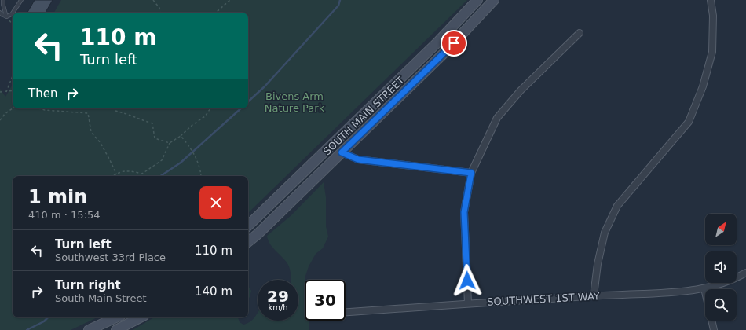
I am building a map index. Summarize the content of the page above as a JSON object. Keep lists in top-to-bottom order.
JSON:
{
  "streets": {
    "main road": ["SOUTH MAIN STREET"],
    "street": ["SOUTHWEST 1ST WAY"]
  },
  "parks": ["Bivens Arm Nature Park"],
  "north": "top right",
  "page": {
    "turn": ["110 m", "Turn left"],
    "then": "Then",
    "heading": ["1 min", "410 m · 15:54"],
    "list": [
      {
        "name": "Turn left",
        "note": "Southwest 33rd Place",
        "value": "110 m"
      },
      {
        "name": "Turn right",
        "note": "South Main Street",
        "value": "140 m"
      }
    ],
    "speed": "29 km/h",
    "limit": "30"
  }
}
